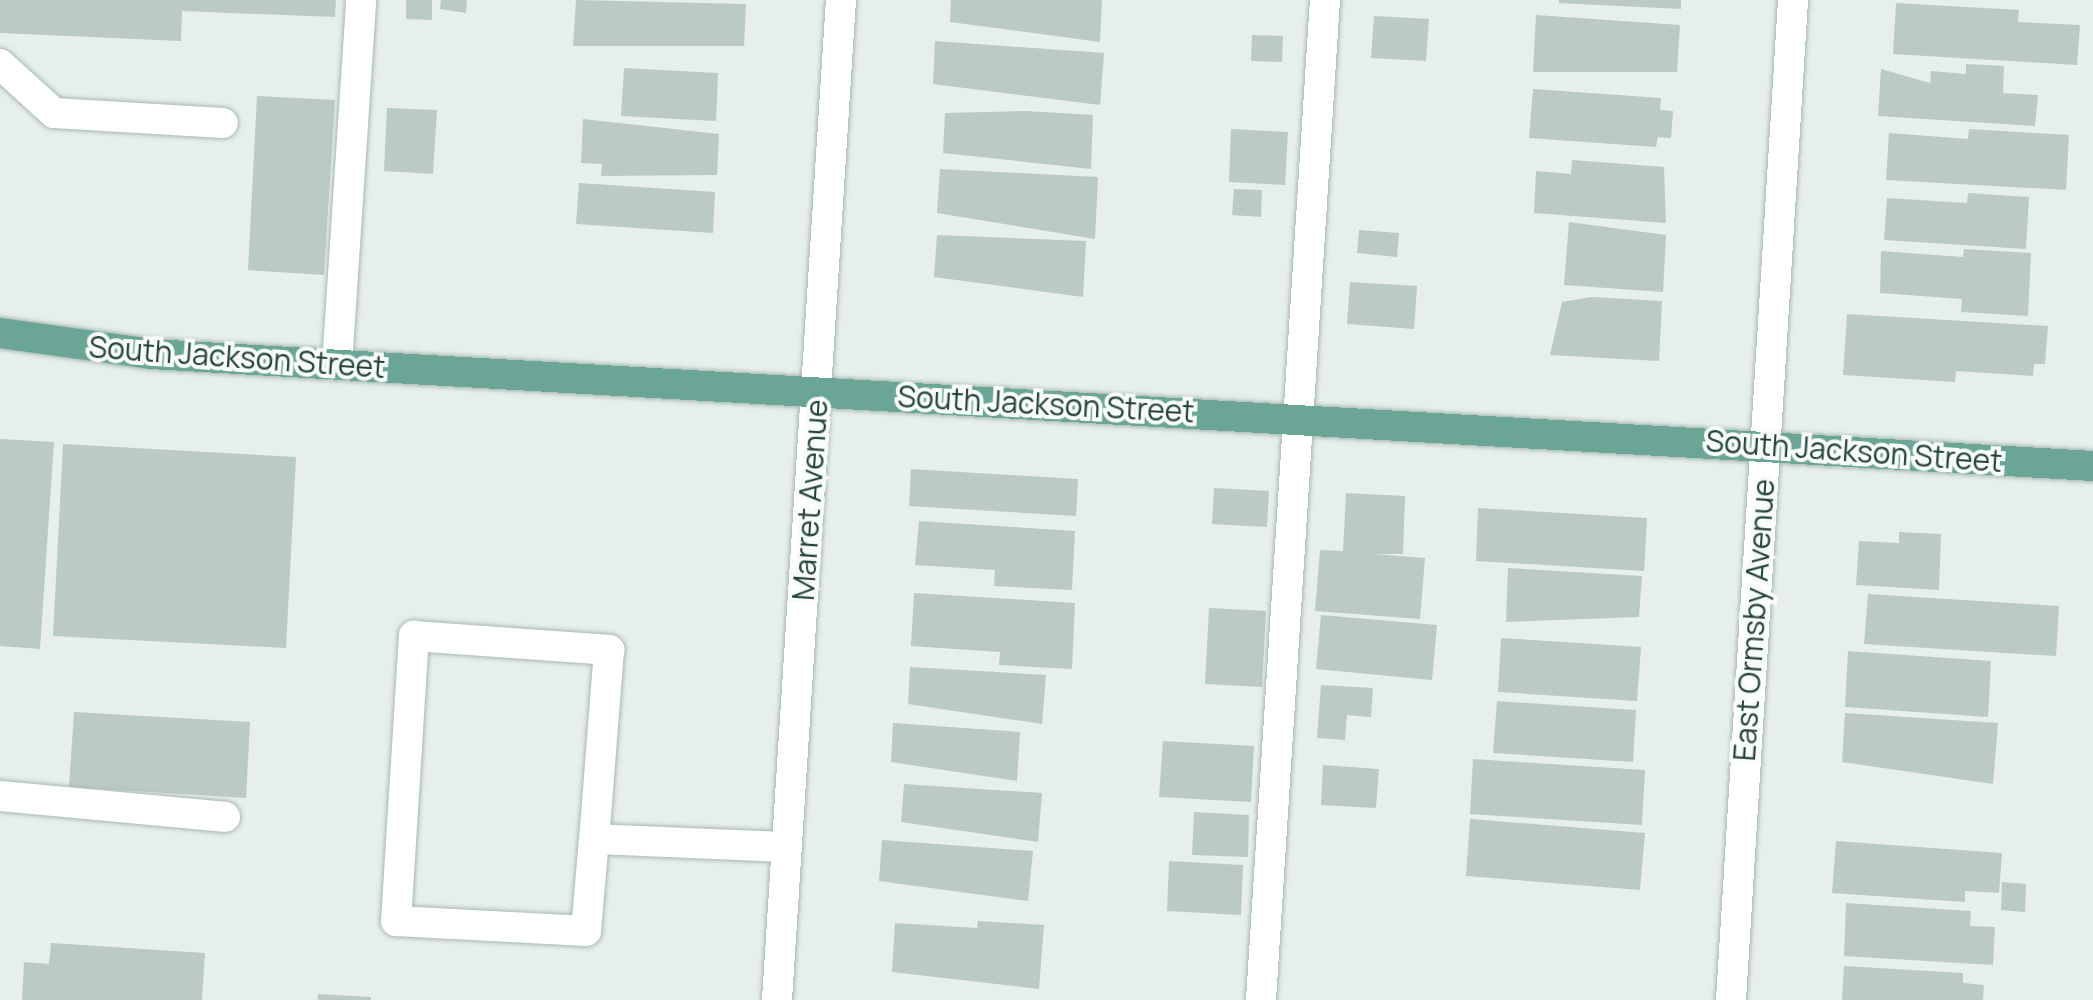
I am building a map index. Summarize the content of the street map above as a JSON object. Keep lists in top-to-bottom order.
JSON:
{
  "streets": {
    "main road": ["South Jackson Street"],
    "street": ["Marret Avenue", "East Ormsby Avenue"]
  },
  "crossings": [
    ["South Jackson Street", "Marret Avenue"],
    ["South Jackson Street", "East Ormsby Avenue"]
  ]
}
